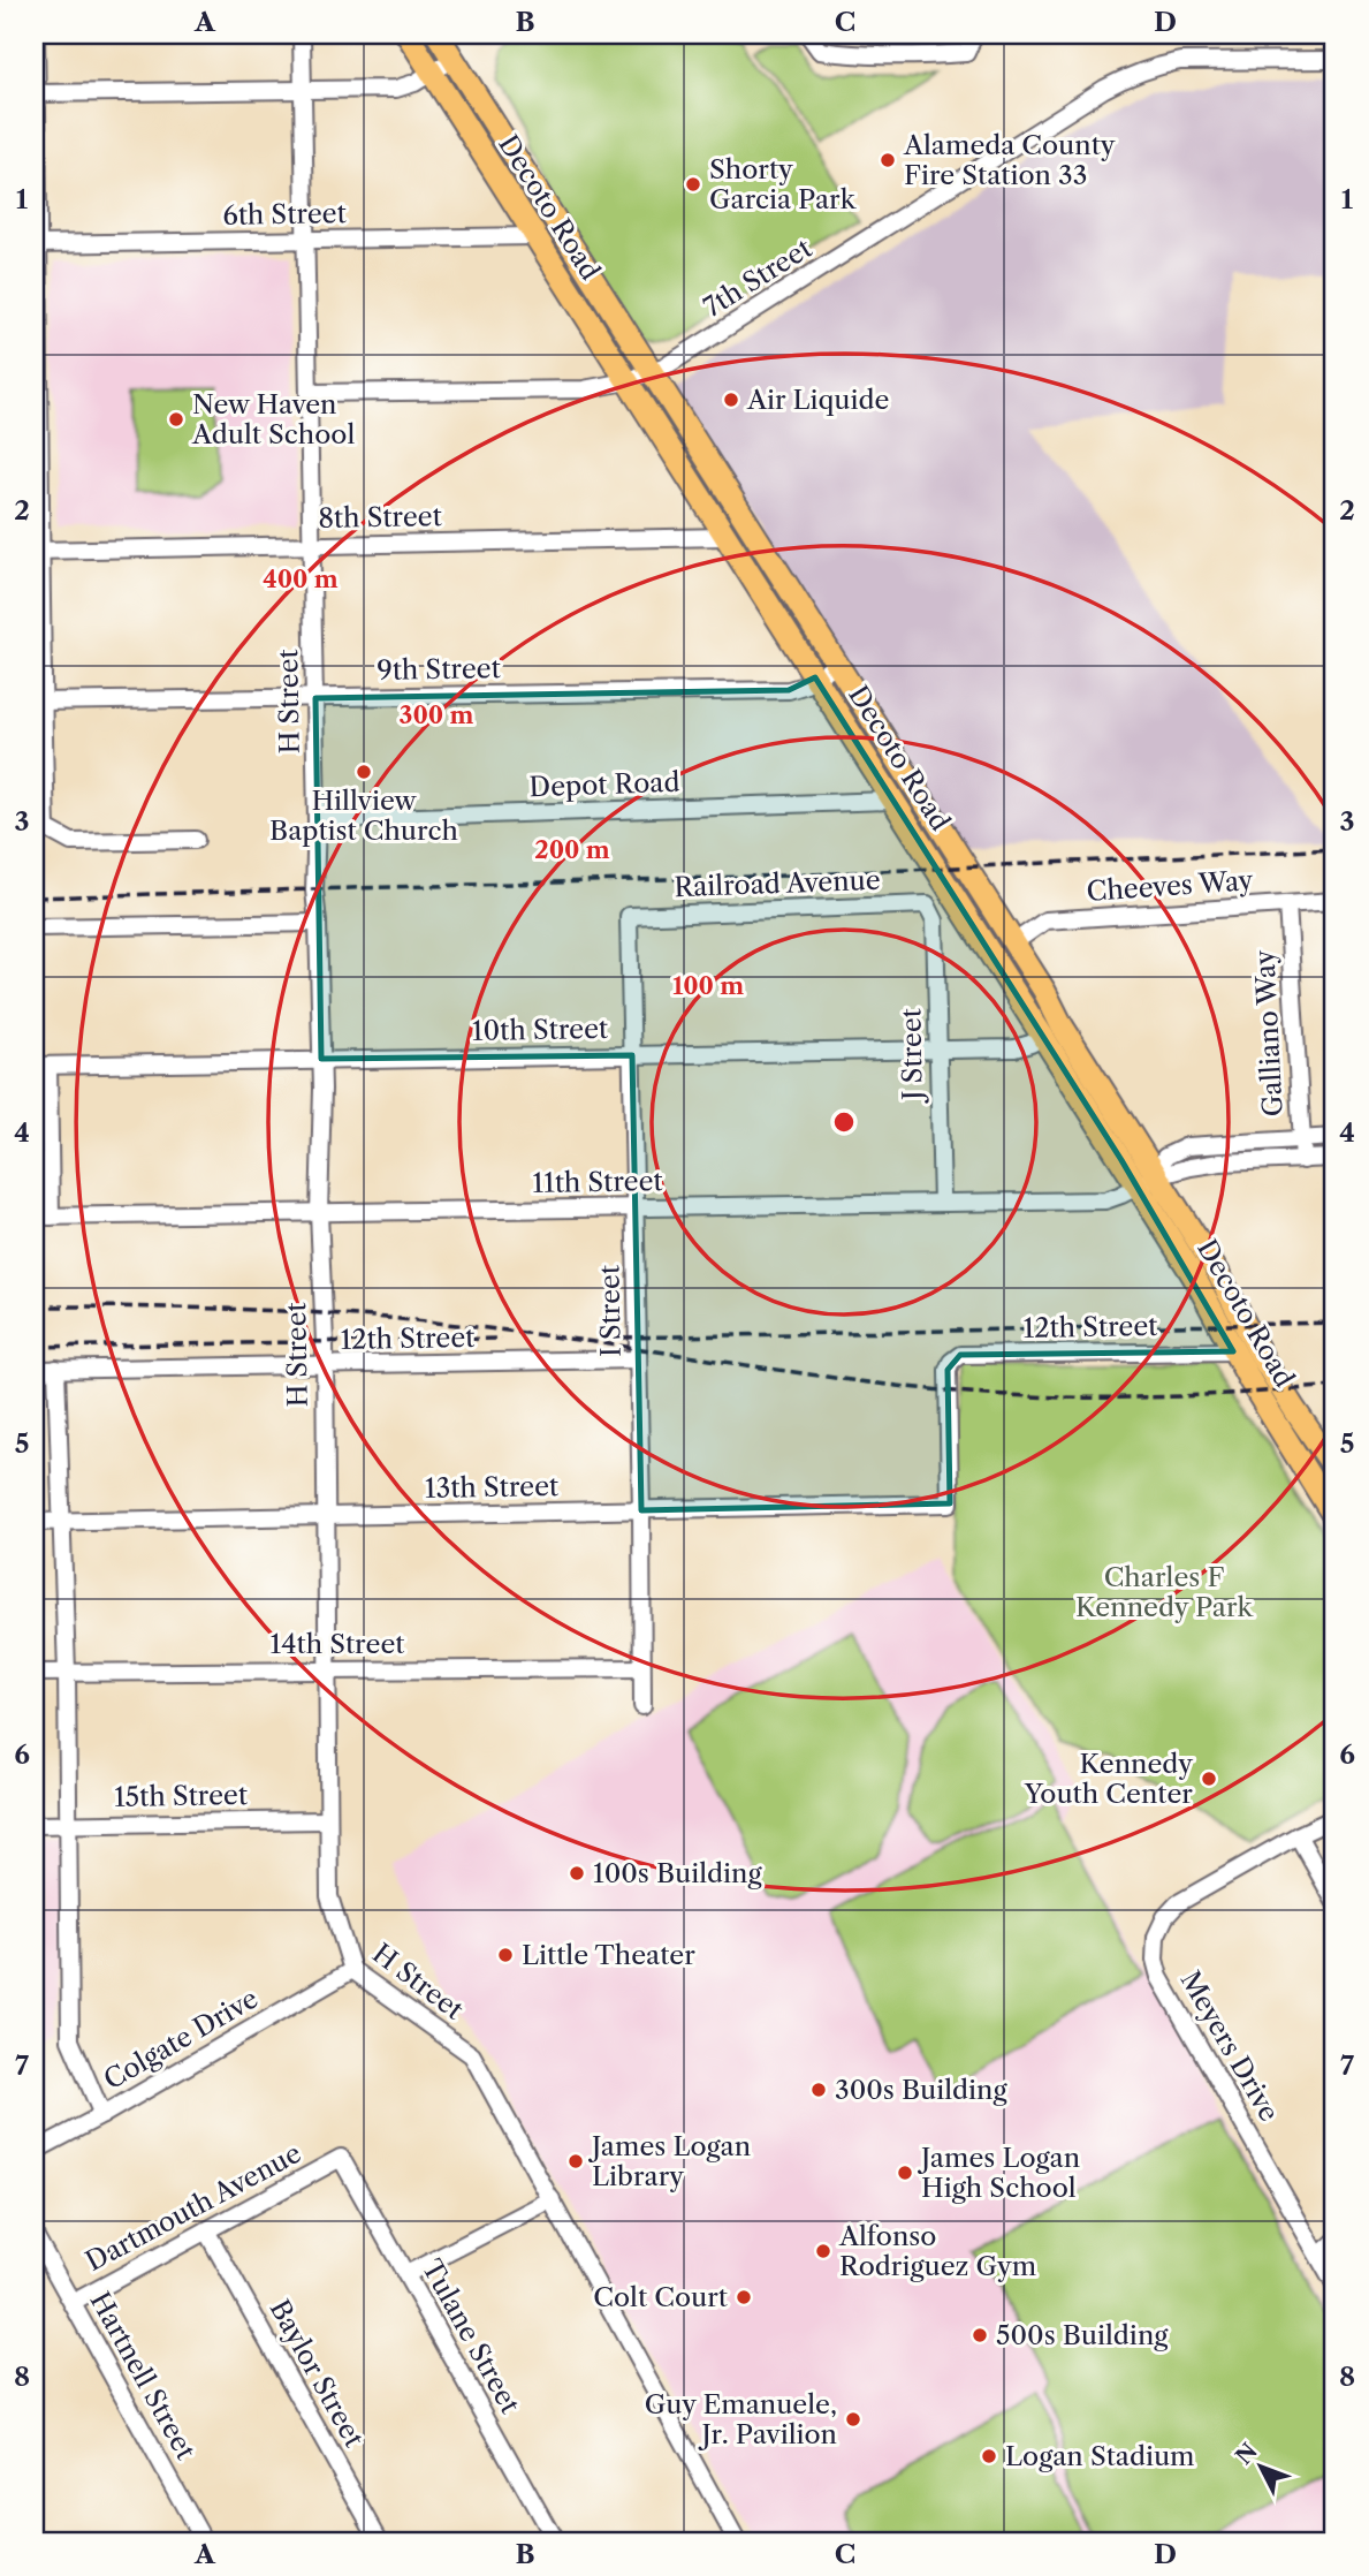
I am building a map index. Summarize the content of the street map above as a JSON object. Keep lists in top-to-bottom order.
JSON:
{
  "streets": {
    "main road": ["Decoto Road"],
    "street": [
      "6th Street",
      "7th Street",
      "8th Street",
      "9th Street",
      "H Street",
      "Depot Road",
      "Railroad Avenue",
      "Cheeves Way",
      "10th Street",
      "Galliano Way",
      "J Street",
      "11th Street",
      "I Street",
      "12th Street",
      "13th Street",
      "14th Street",
      "15th Street",
      "Colgate Drive",
      "Meyers Drive",
      "Dartmouth Avenue",
      "Tulane Street",
      "Baylor Street",
      "Hartnell Street"
    ]
  },
  "crossings": [
    ["Decoto Road", "6th Street"],
    ["Decoto Road", "7th Street"],
    ["Decoto Road", "8th Street"],
    ["Decoto Road", "9th Street"],
    ["Decoto Road", "Depot Road"],
    ["Decoto Road", "Cheeves Way"],
    ["Decoto Road", "10th Street"],
    ["Decoto Road", "11th Street"],
    ["Decoto Road", "12th Street"],
    ["6th Street", "H Street"],
    ["7th Street", "H Street"],
    ["8th Street", "H Street"],
    ["9th Street", "H Street"],
    ["H Street", "Depot Road"],
    ["H Street", "10th Street"],
    ["H Street", "11th Street"],
    ["H Street", "12th Street"],
    ["H Street", "13th Street"],
    ["H Street", "14th Street"],
    ["H Street", "15th Street"],
    ["H Street", "Colgate Drive"],
    ["Railroad Avenue", "J Street"],
    ["Railroad Avenue", "I Street"],
    ["Cheeves Way", "Galliano Way"],
    ["10th Street", "J Street"],
    ["10th Street", "I Street"],
    ["Galliano Way", "11th Street"],
    ["J Street", "11th Street"],
    ["11th Street", "I Street"],
    ["I Street", "12th Street"],
    ["I Street", "13th Street"],
    ["I Street", "14th Street"],
    ["12th Street", "13th Street"],
    ["Dartmouth Avenue", "Tulane Street"],
    ["Dartmouth Avenue", "Baylor Street"],
    ["Dartmouth Avenue", "Hartnell Street"]
  ],
  "parks": ["Charles F Kennedy Park"],
  "places": [
    "Alameda County Fire Station 33",
    "Shorty Garcia Park",
    "Air Liquide",
    "New Haven Adult School",
    "Hillview Baptist Church",
    "Kennedy Youth Center",
    "100s Building",
    "Little Theater",
    "300s Building",
    "James Logan Library",
    "James Logan High School",
    "Alfonso Rodriguez Gym",
    "Colt Court",
    "500s Building",
    "Guy Emanuele, Jr. Pavilion",
    "Logan Stadium"
  ],
  "north": "top left",
  "grid": {
    "columns": [
      "A",
      "B",
      "C",
      "D"
    ],
    "rows": [
      "1",
      "2",
      "3",
      "4",
      "5",
      "6",
      "7",
      "8"
    ]
  },
  "rings": [
    "400 m",
    "300 m",
    "200 m",
    "100 m"
  ]
}
